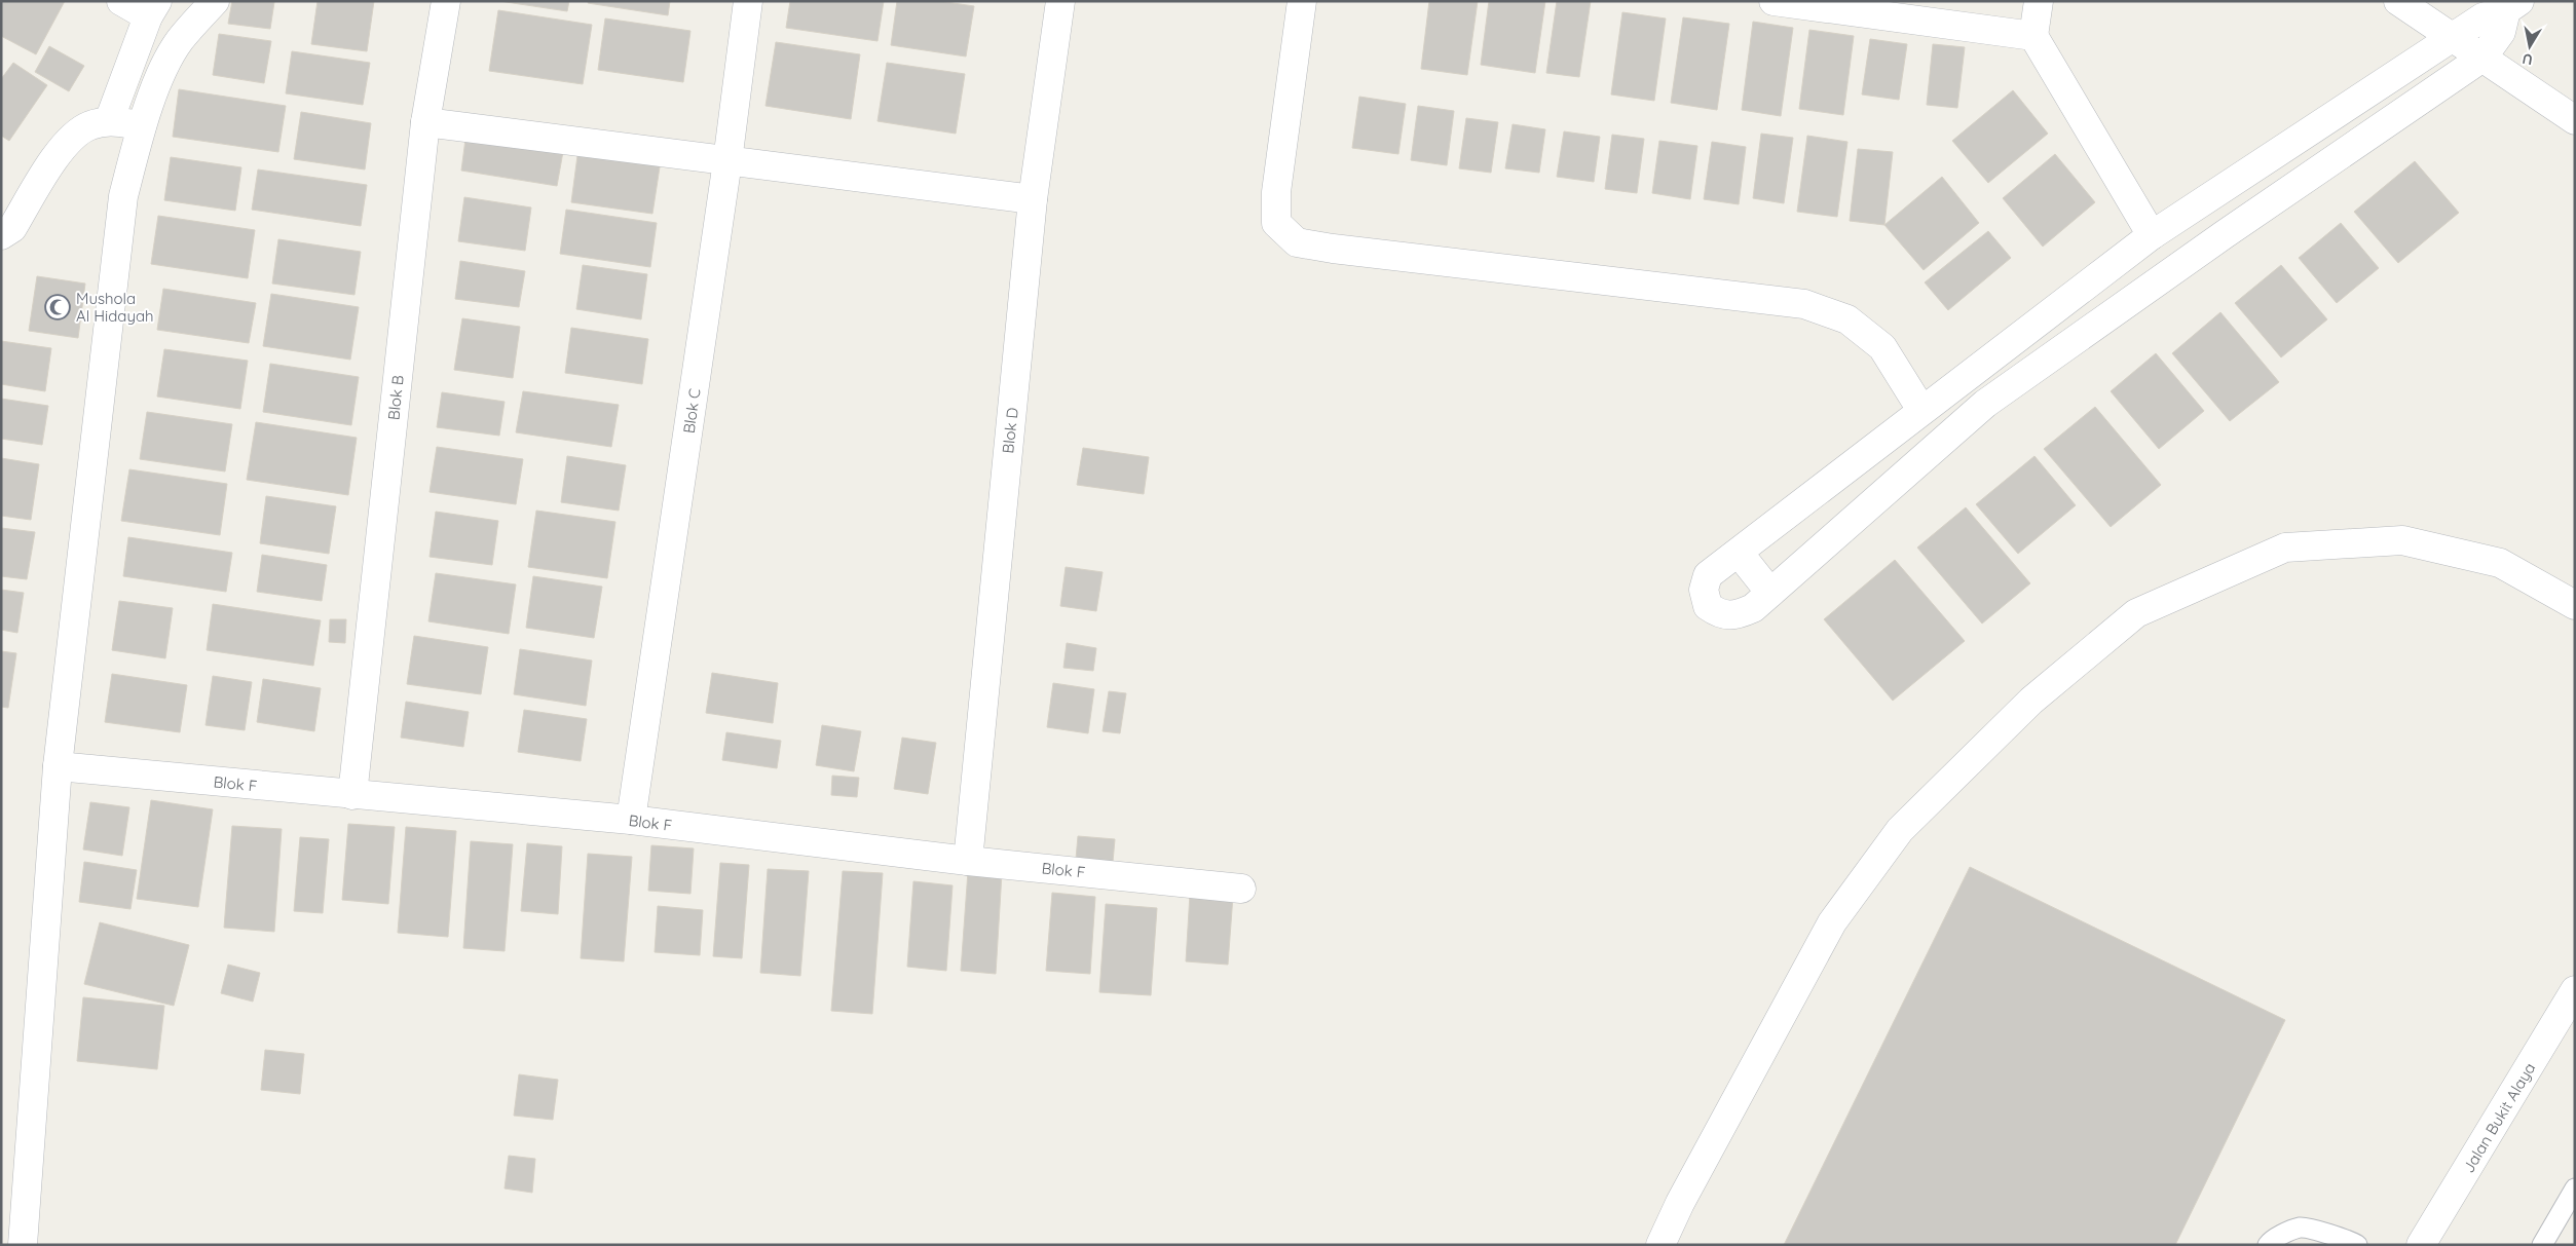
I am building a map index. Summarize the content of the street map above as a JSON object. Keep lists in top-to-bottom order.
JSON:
{
  "streets": {
    "street": [
      "Blok B",
      "Blok C",
      "Blok D",
      "Blok F",
      "Jalan Bukit Alaya"
    ]
  },
  "crossings": [
    ["Blok B", "Blok F"],
    ["Blok C", "Blok F"],
    ["Blok D", "Blok F"]
  ],
  "places": {
    "mosque": ["Mushola Al Hidayah"]
  },
  "north": "bottom"
}
